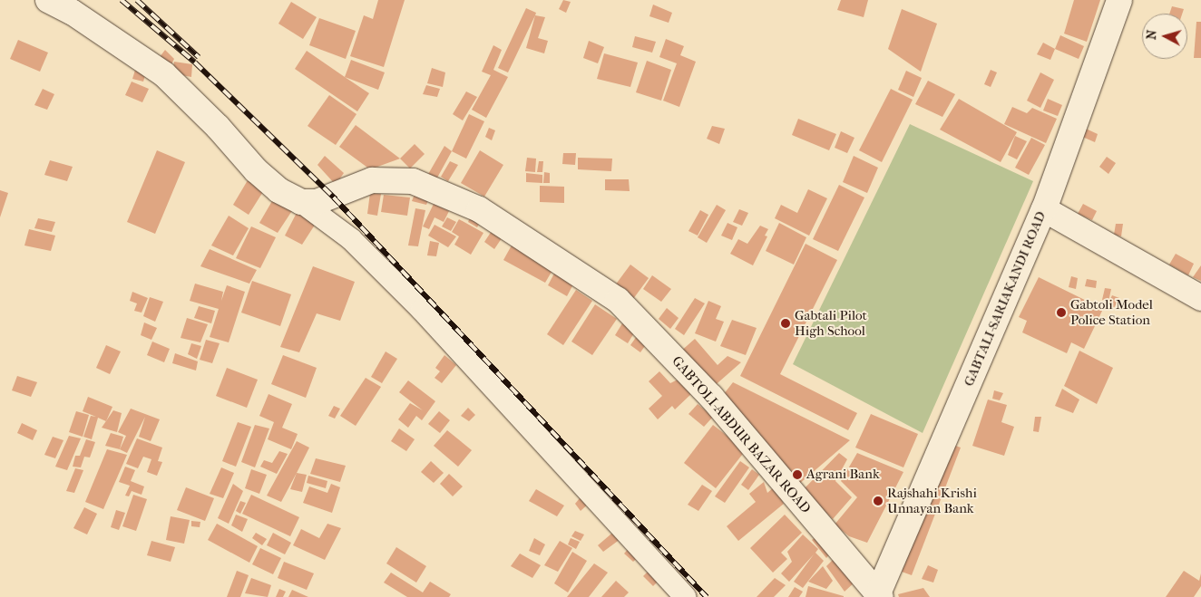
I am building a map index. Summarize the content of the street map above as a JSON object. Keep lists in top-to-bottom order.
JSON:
{
  "streets": {
    "street": ["GABTALI-SARIAKANDI ROAD", "GABTOLI-ABDUR BAZAR ROAD"]
  },
  "crossings": [
    ["GABTALI-SARIAKANDI ROAD", "GABTOLI-ABDUR BAZAR ROAD"]
  ],
  "places": [
    "Gabtoli Model Police Station",
    "Gabtali Pilot High School",
    "Agrani Bank",
    "Rajshahi Krishi Unnayan Bank"
  ],
  "north": "left"
}
